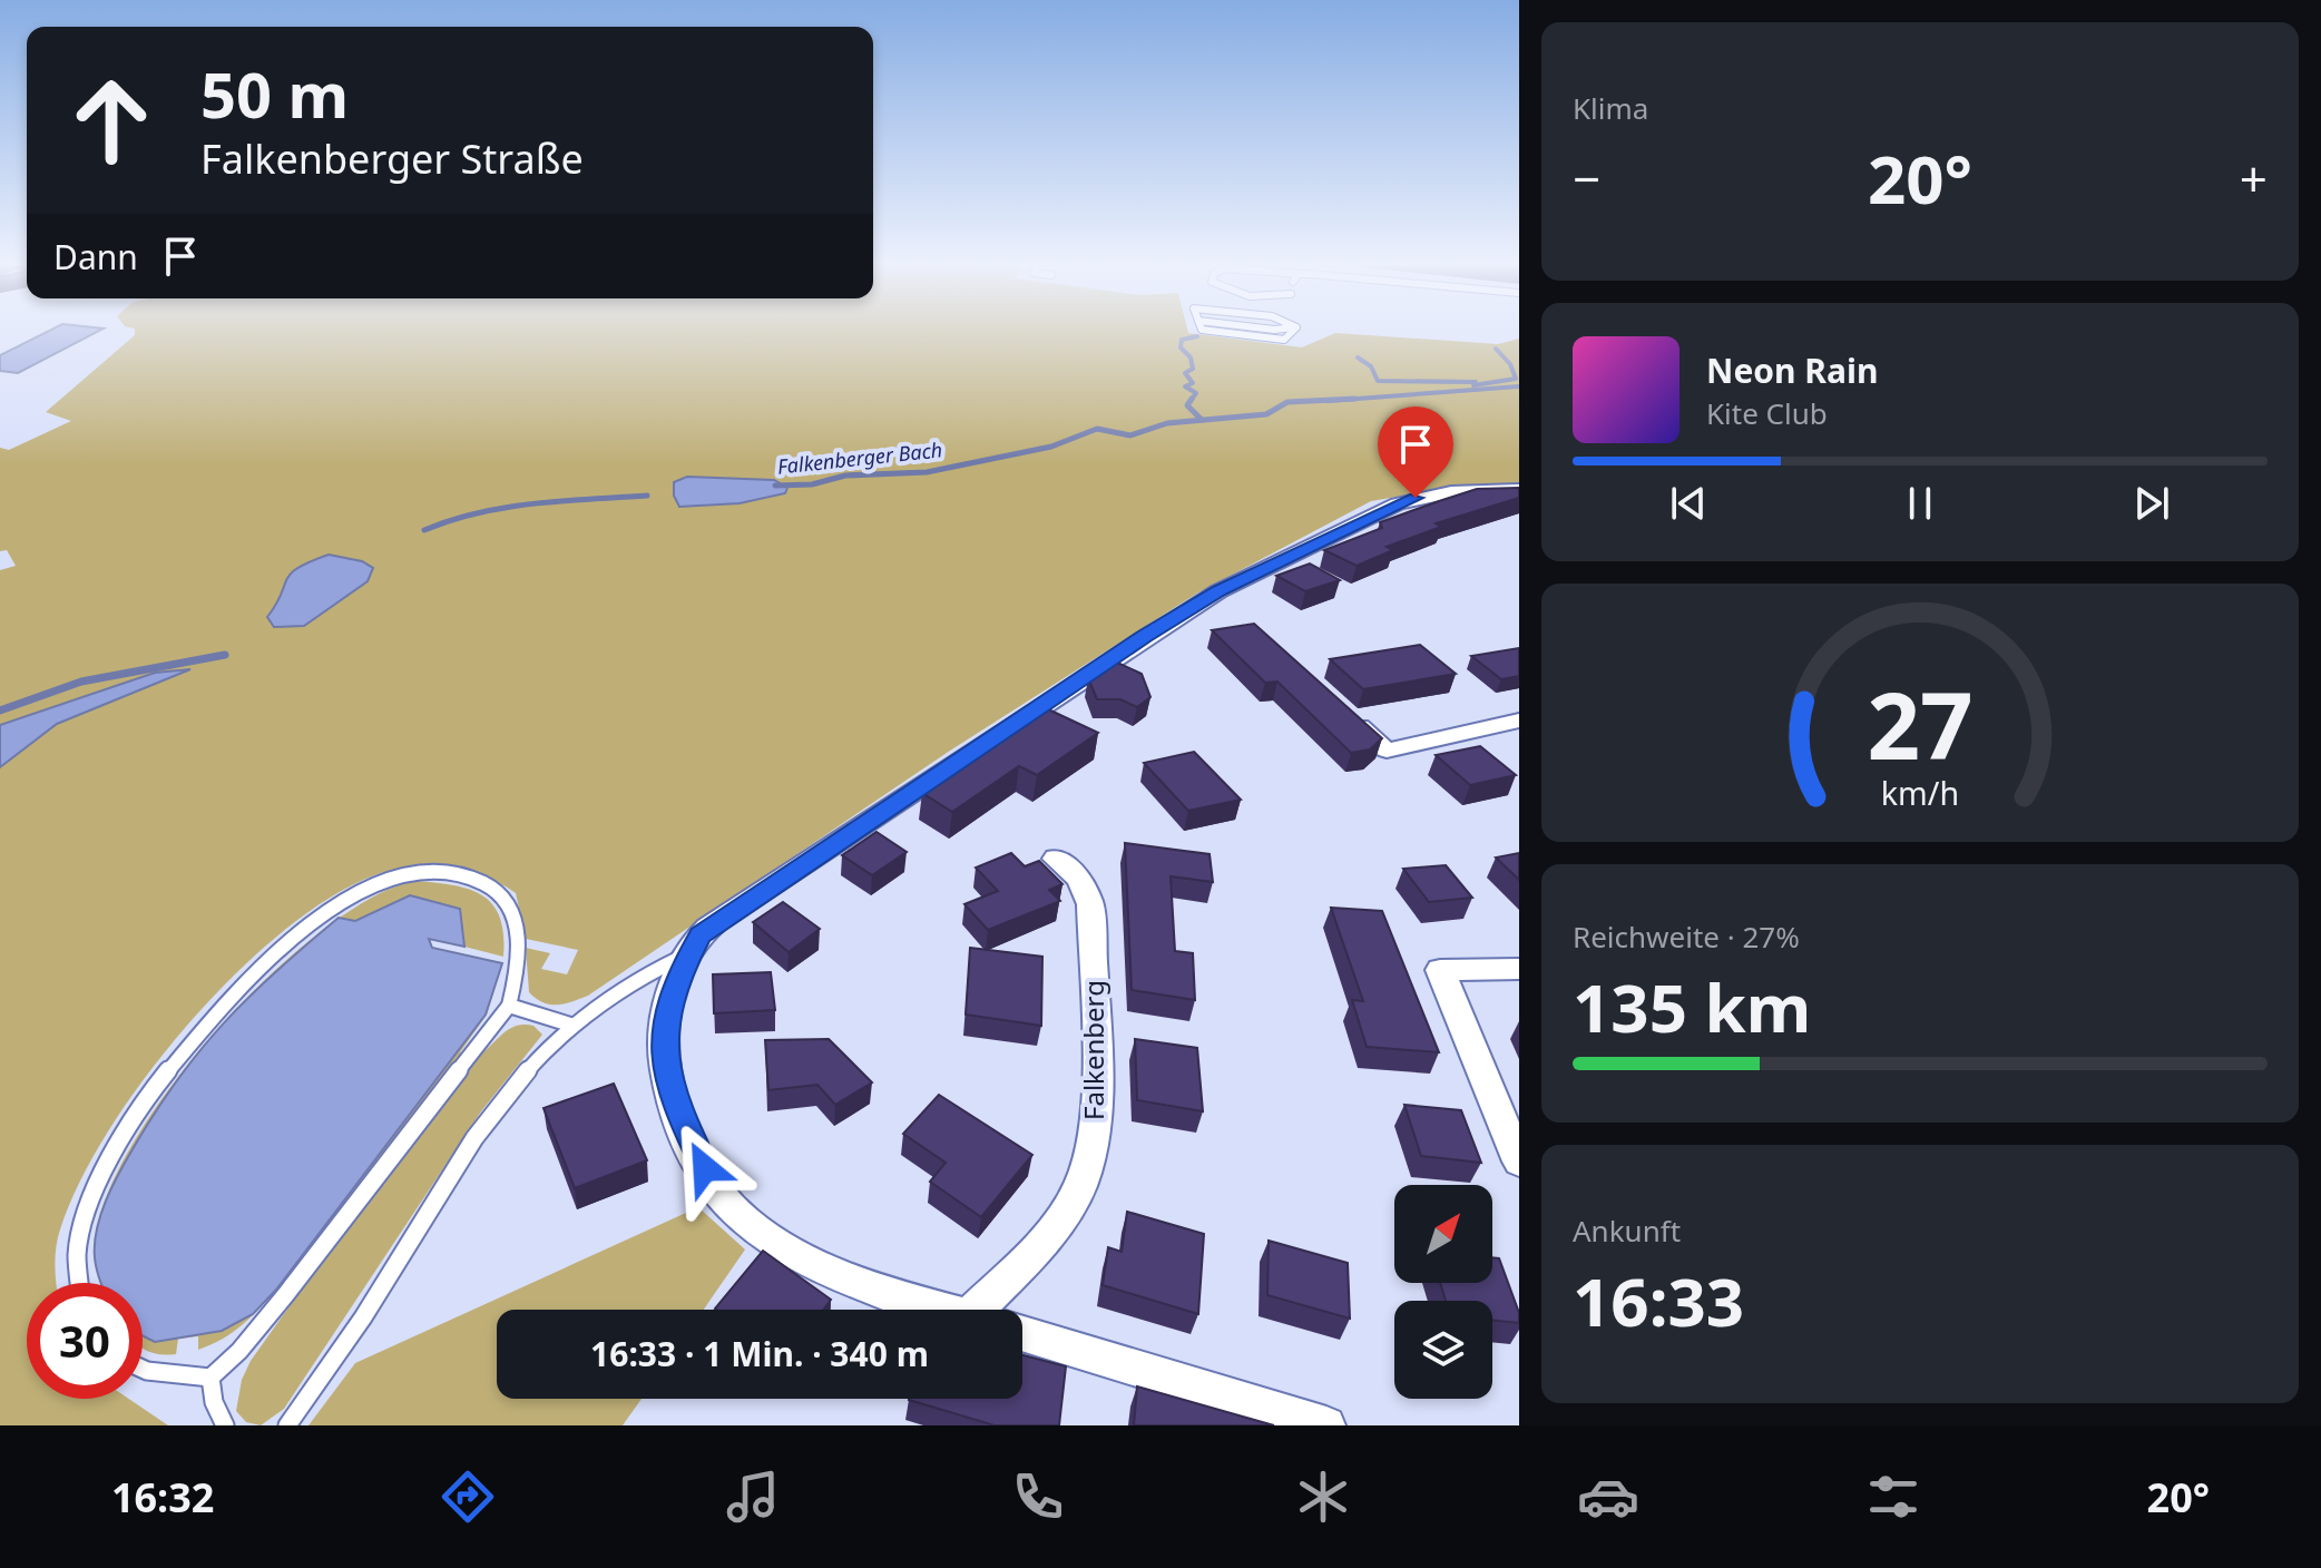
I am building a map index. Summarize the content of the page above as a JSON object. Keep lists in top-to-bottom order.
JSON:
{
  "streets": {
    "street": ["Falkenberg"]
  },
  "water": ["Falkenberger Bach"],
  "north": "top right",
  "page": {
    "tile": [
      "Klima",
      ["Reichweite · 27%", "135 km"],
      ["Ankunft", "16:33"]
    ],
    "turn": ["50 m", "Falkenberger Straße"],
    "heat": ["−", "20°", "+"],
    "then": "Dann",
    "song": ["Neon Rain", "Kite Club"],
    "limit": "30",
    "trip": "16:33 · 1 Min. · 340 m",
    "tabs": ["16:32", "20°"],
    "gauge": ["27", "km/h"]
  }
}
